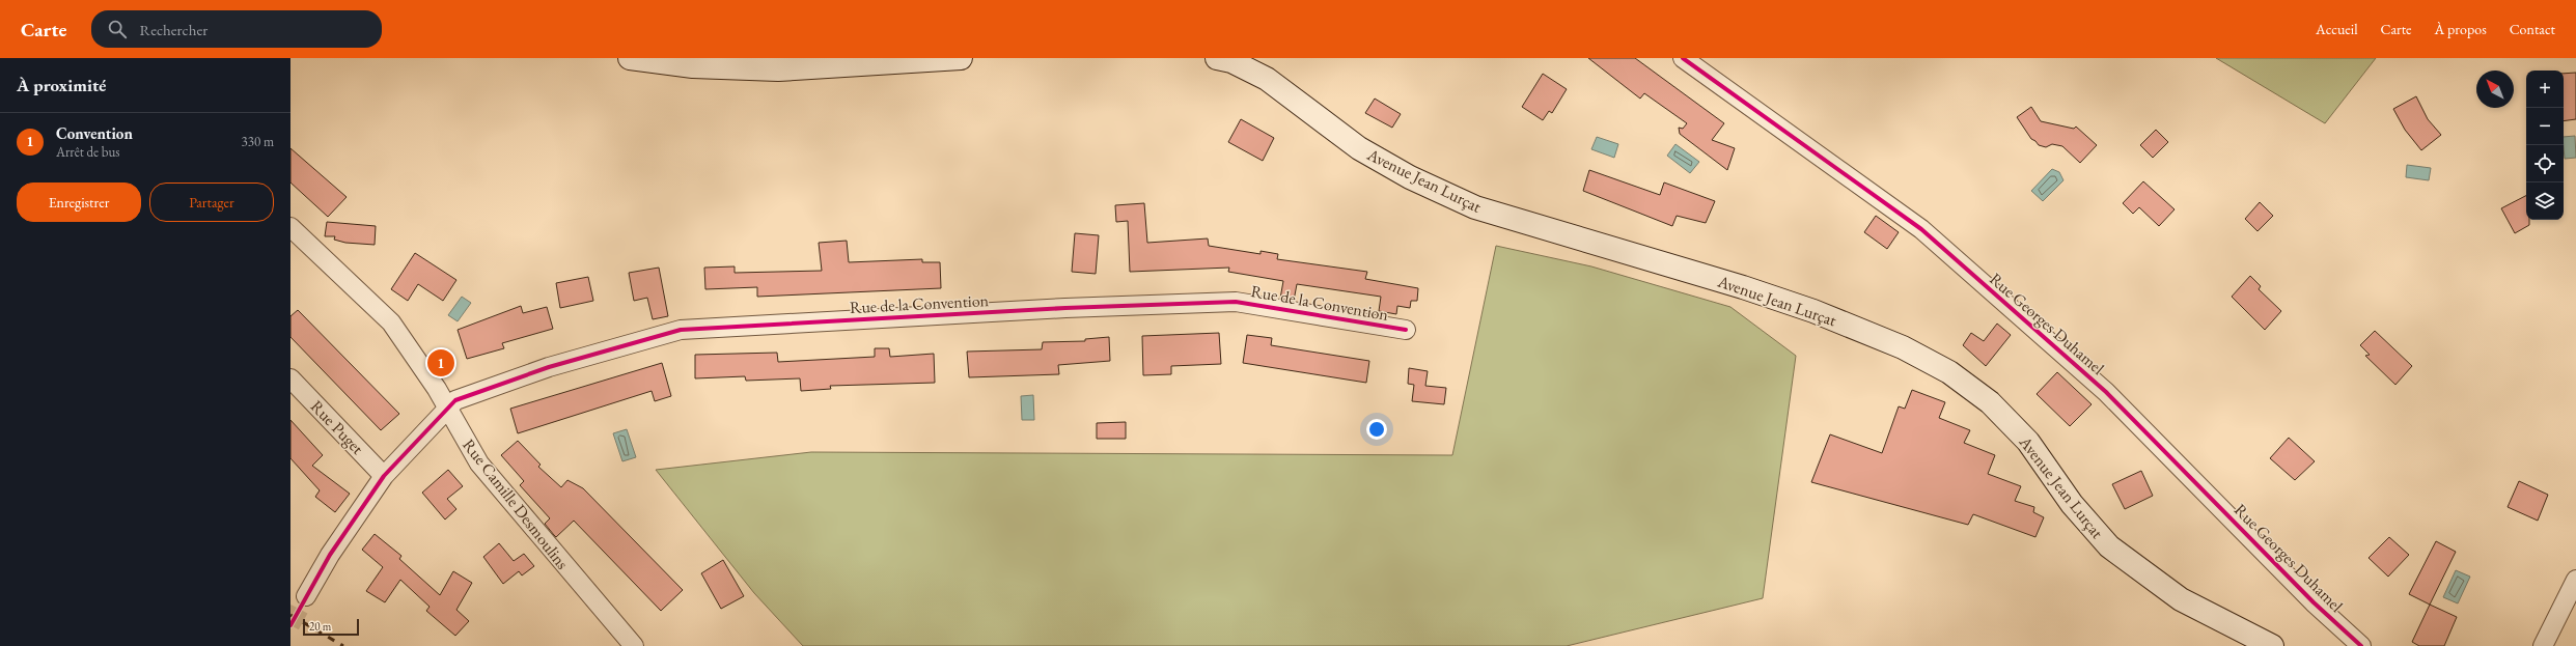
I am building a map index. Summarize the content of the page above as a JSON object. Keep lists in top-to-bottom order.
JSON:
{
  "streets": {
    "main road": ["Avenue Jean Lurçat"],
    "street": [
      "Rue de la Convention",
      "Rue Georges Duhamel",
      "Rue Puget",
      "Rue Camille Desmoulins"
    ]
  },
  "crossings": [
    ["Rue de la Convention", "Rue Puget"],
    ["Rue de la Convention", "Rue Camille Desmoulins"]
  ],
  "scale_bar": "20 m",
  "north": "top left",
  "page": {
    "header": "Carte",
    "search": "Rechercher",
    "nav": [
      "Accueil",
      "Carte",
      "À propos",
      "Contact"
    ],
    "heading": "À proximité",
    "map_buttons": ["+", "−"],
    "list": [
      {
        "mark": "1",
        "name": "Convention",
        "note": "Arrêt de bus",
        "value": "330 m"
      }
    ],
    "buttons": ["Enregistrer", "Partager"],
    "pins": "1",
    "scale": "20 m"
  }
}
